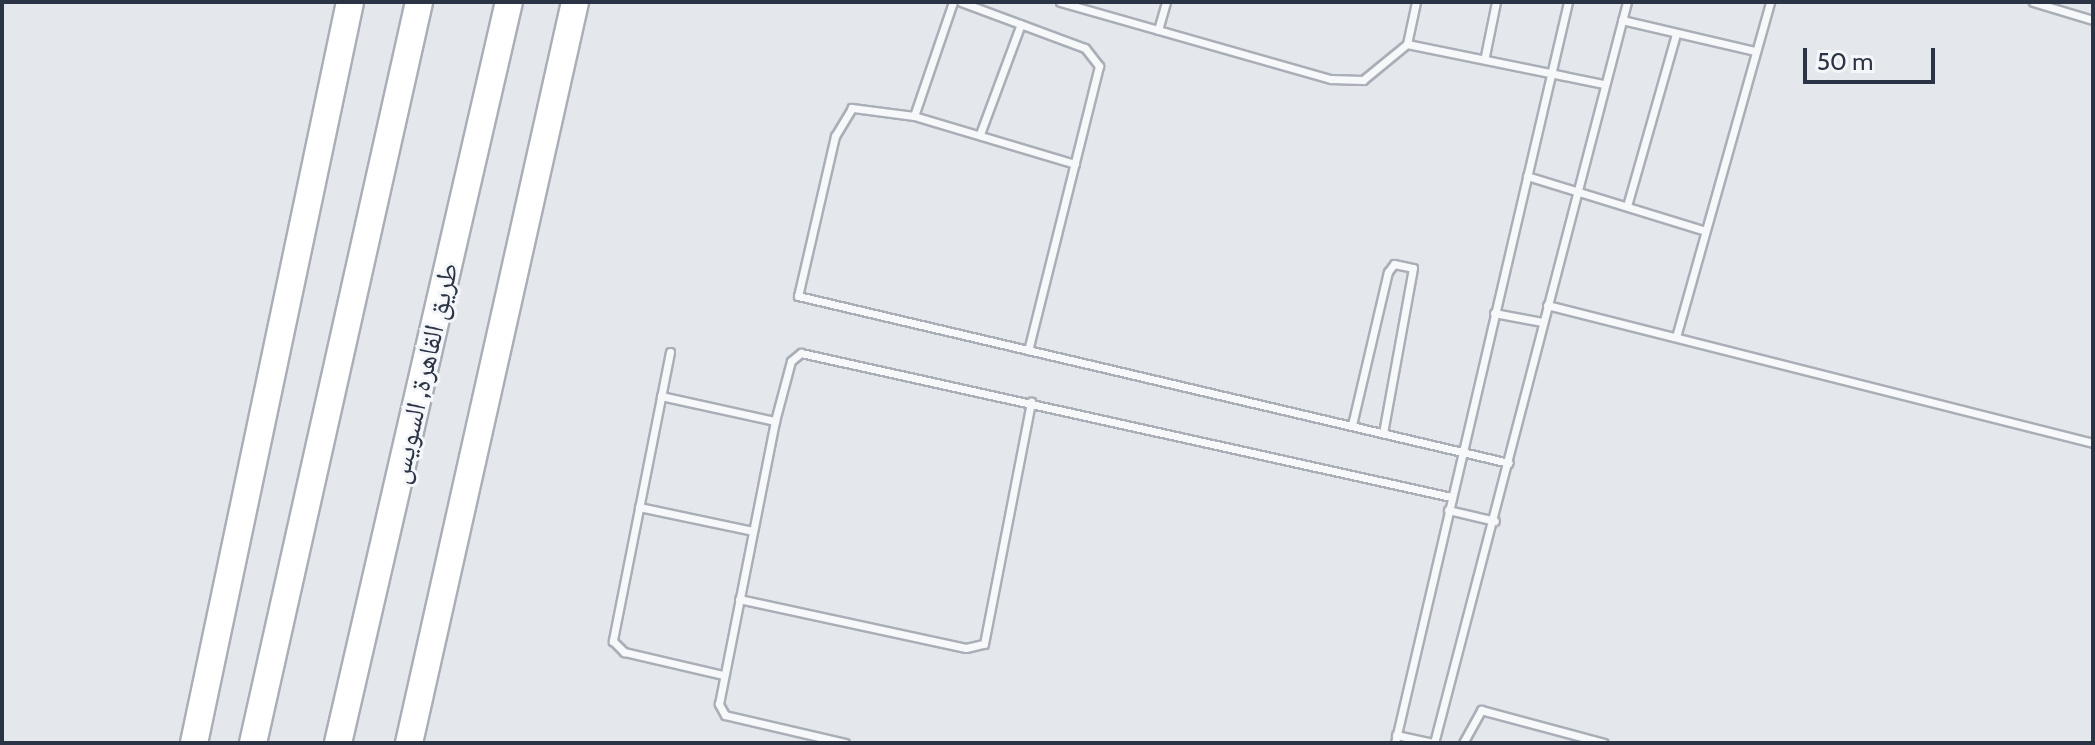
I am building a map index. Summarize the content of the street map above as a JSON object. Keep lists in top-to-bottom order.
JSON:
{
  "streets": {
    "highway": ["طريق القاهرة, السويس"]
  },
  "scale_bar": "50 m"
}
